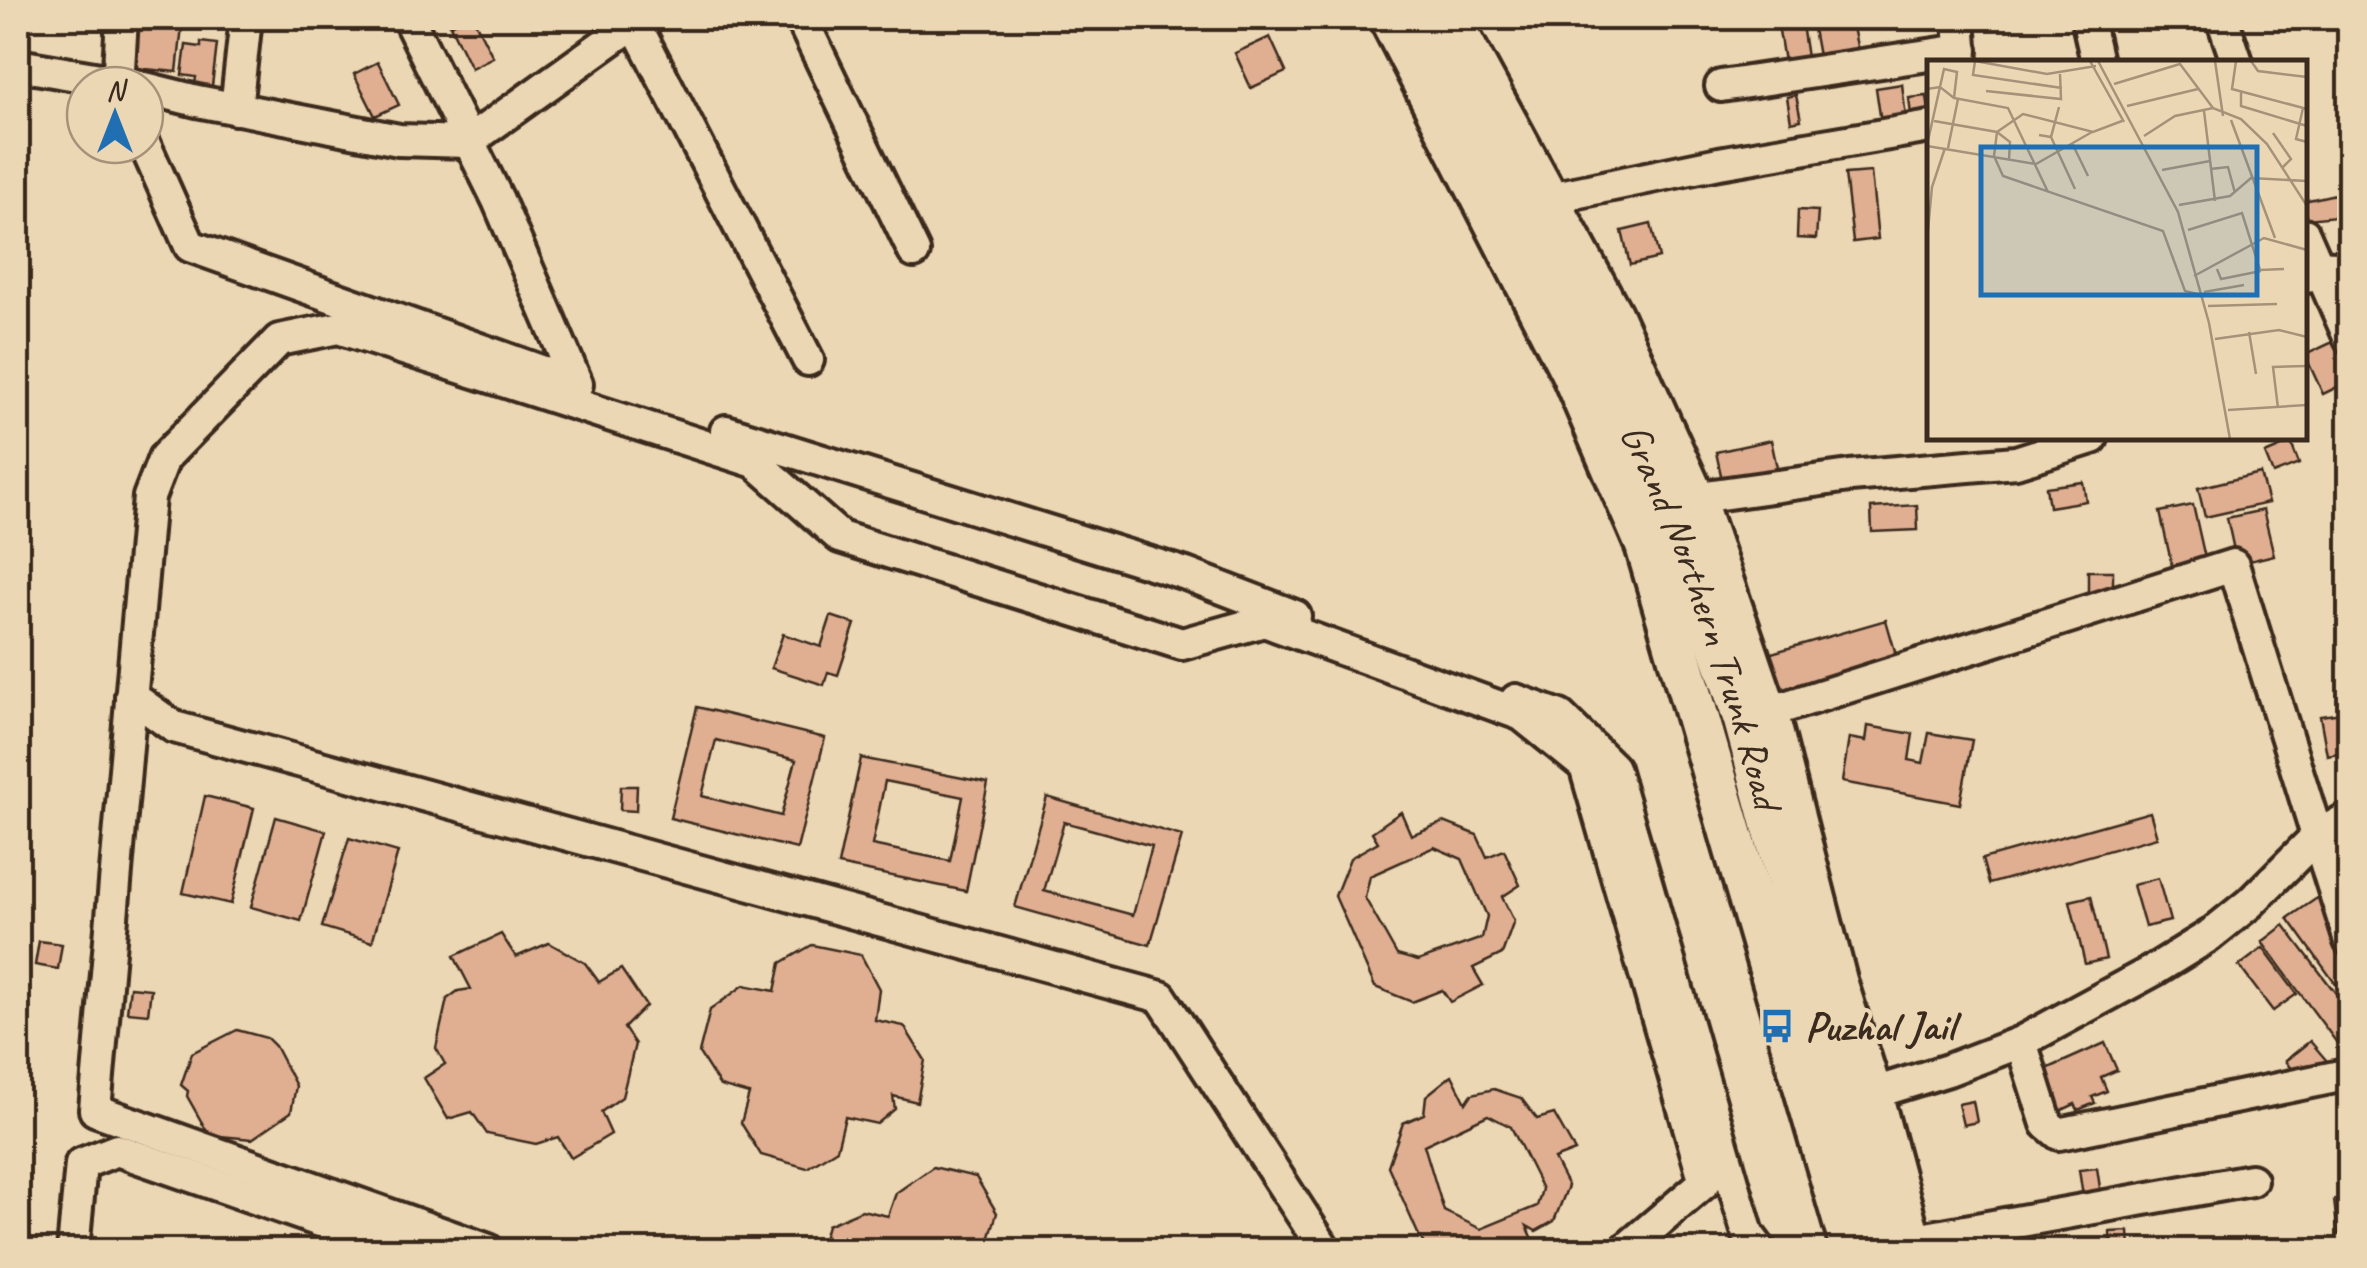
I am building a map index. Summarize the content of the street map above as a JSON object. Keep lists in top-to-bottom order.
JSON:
{
  "streets": {
    "highway": ["Grand Northern Trunk Road"]
  },
  "places": {
    "bus stop": ["Puzhal Jail"]
  },
  "north": "top"
}
